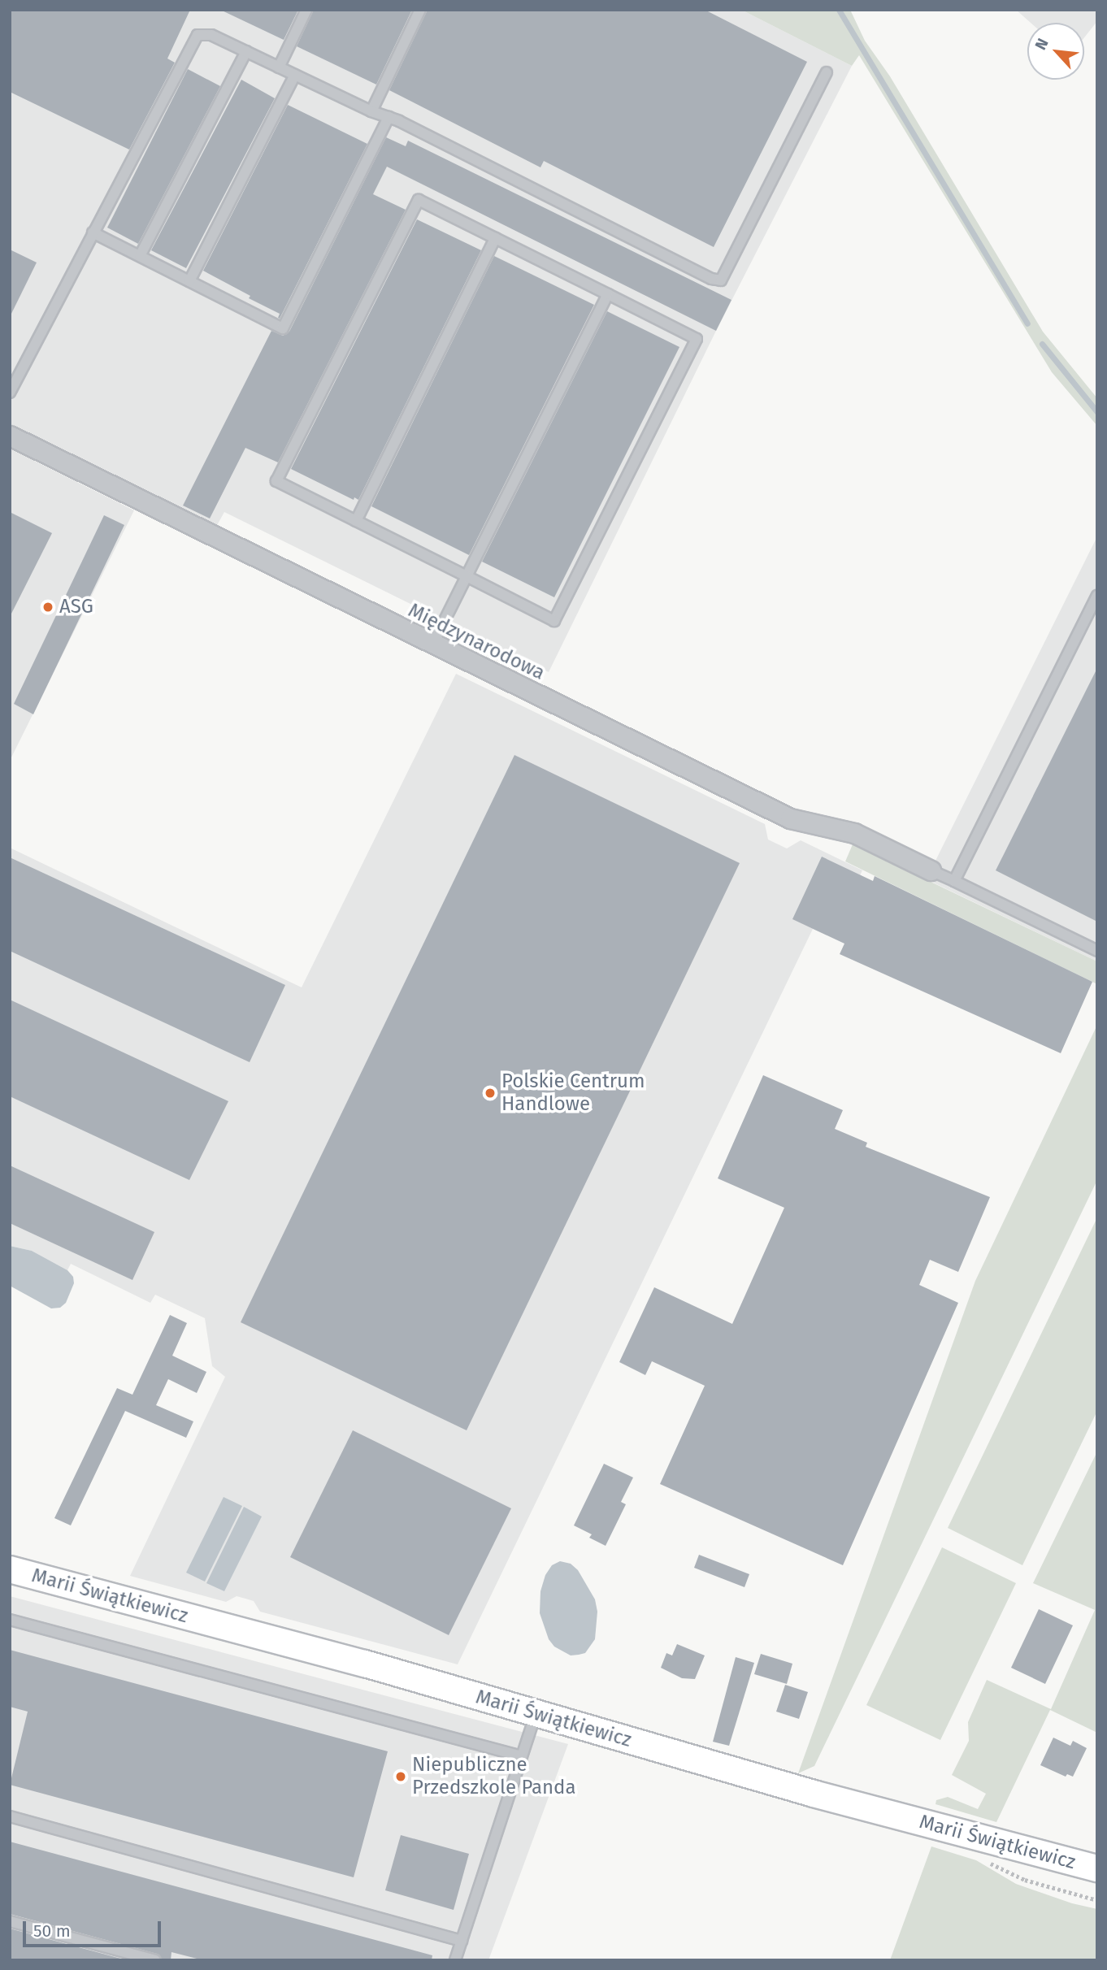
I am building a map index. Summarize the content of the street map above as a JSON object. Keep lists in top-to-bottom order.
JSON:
{
  "streets": {
    "street": ["Międzynarodowa", "Marii Świątkiewicz"]
  },
  "places": ["ASG", "Polskie Centrum Handlowe", "Niepubliczne Przedszkole Panda"],
  "scale_bar": "50 m",
  "north": "top left"
}
